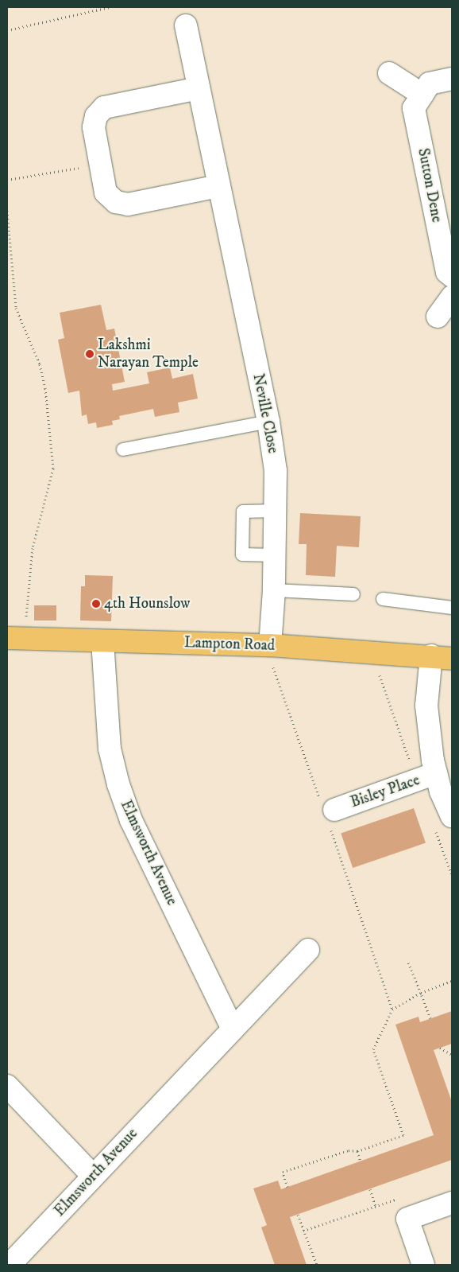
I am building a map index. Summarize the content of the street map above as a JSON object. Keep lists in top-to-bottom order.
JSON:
{
  "streets": {
    "main road": ["Lampton Road"],
    "street": [
      "Sutton Dene",
      "Neville Close",
      "Bisley Place",
      "Elmsworth Avenue"
    ]
  },
  "crossings": [
    ["Neville Close", "Lampton Road"],
    ["Lampton Road", "Elmsworth Avenue"]
  ],
  "places": ["Lakshmi Narayan Temple", "4th Hounslow"]
}
